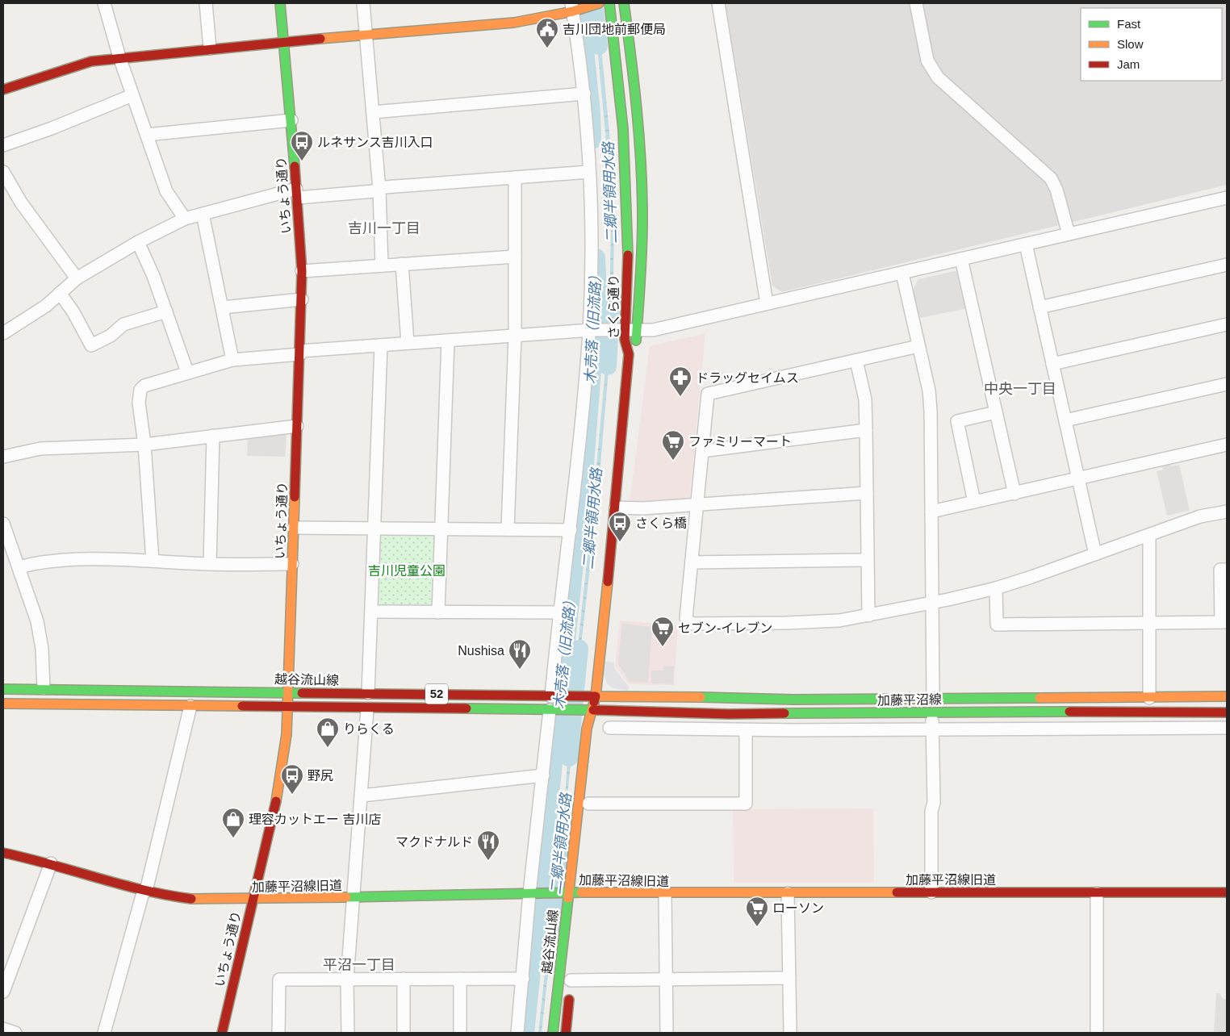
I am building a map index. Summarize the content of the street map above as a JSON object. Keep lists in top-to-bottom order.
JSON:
{
  "streets": {
    "street": [
      "いちょう通り",
      "さくら通り",
      "越谷流山線",
      "52",
      "加藤平沼線",
      "加藤平沼線旧道"
    ]
  },
  "crossings": [
    ["いちょう通り", "越谷流山線"],
    ["いちょう通り", "52"],
    ["いちょう通り", "加藤平沼線旧道"],
    ["さくら通り", "越谷流山線"],
    ["さくら通り", "加藤平沼線"],
    ["越谷流山線", "52"],
    ["越谷流山線", "加藤平沼線"],
    ["越谷流山線", "加藤平沼線旧道"],
    ["52", "加藤平沼線"]
  ],
  "districts": ["吉川一丁目", "中央一丁目", "平沼一丁目"],
  "water": ["二郷半領用水路", "木売落（旧流路）"],
  "parks": ["吉川児童公園"],
  "places": {
    "public building": ["吉川団地前郵便局"],
    "bus stop": ["ルネサンス吉川入口", "さくら橋", "野尻"],
    "pharmacy": ["ドラッグセイムス"],
    "supermarket": ["ファミリーマート", "セブン-イレブン", "ローソン"],
    "restaurant": ["Nushisa", "マクドナルド"],
    "shop": ["りらくる", "理容カットエー 吉川店"]
  },
  "legend": ["Fast", "Slow", "Jam"]
}
